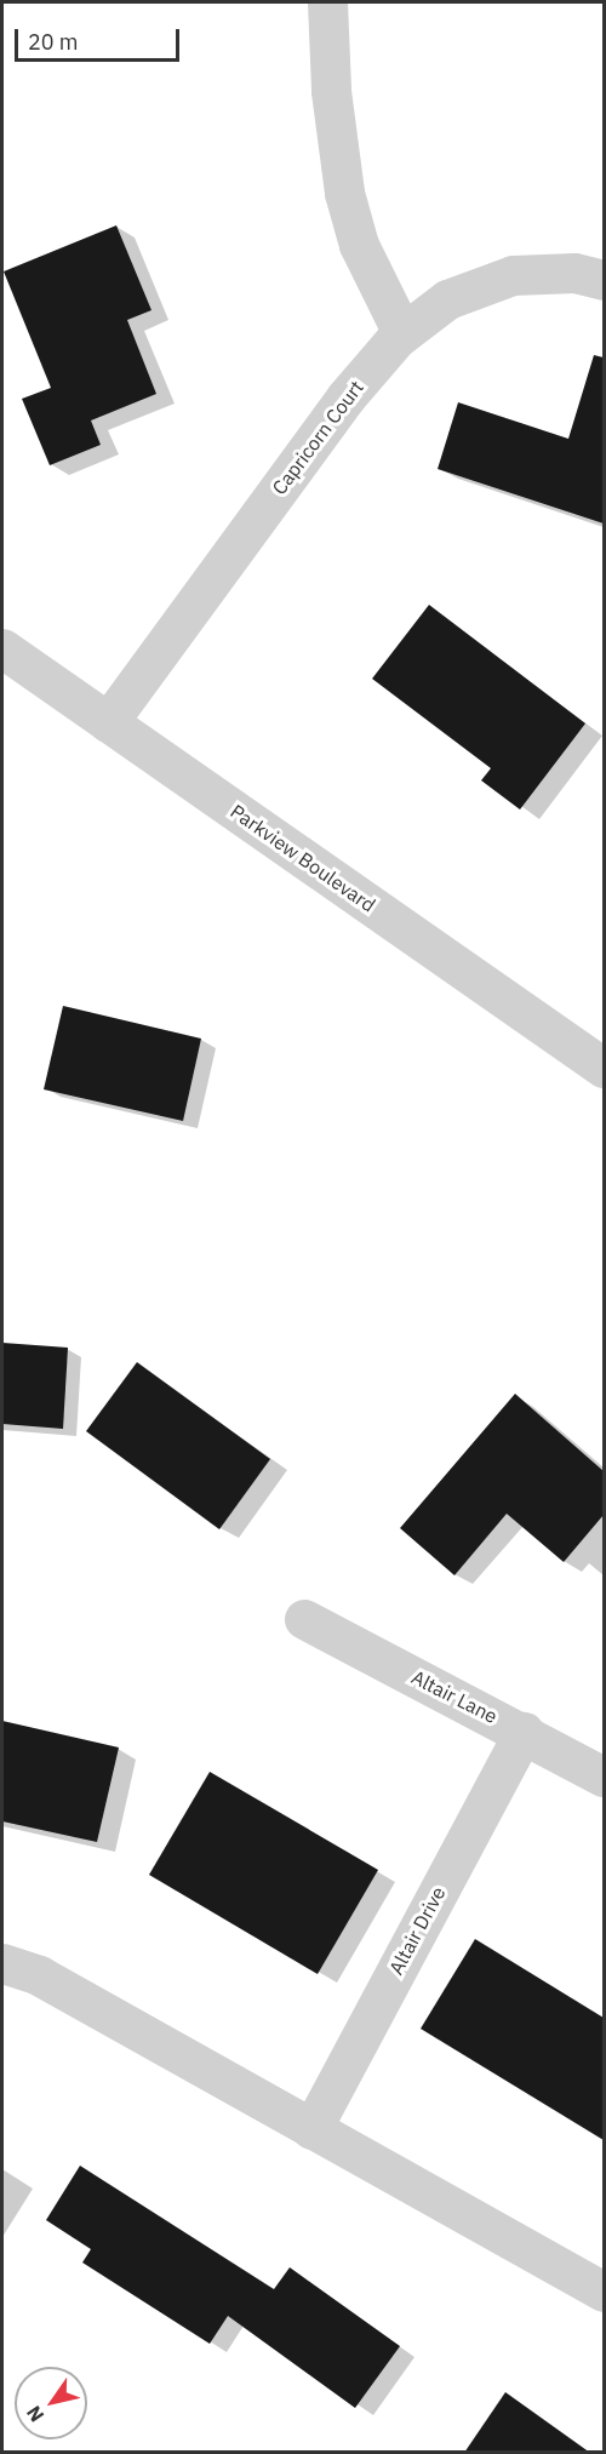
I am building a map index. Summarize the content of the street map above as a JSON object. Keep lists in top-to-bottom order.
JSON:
{
  "streets": {
    "street": [
      "Capricorn Court",
      "Parkview Boulevard",
      "Altair Lane",
      "Altair Drive"
    ]
  },
  "crossings": [
    ["Capricorn Court", "Parkview Boulevard"],
    ["Altair Lane", "Altair Drive"]
  ],
  "scale_bar": "20 m",
  "north": "bottom left"
}
